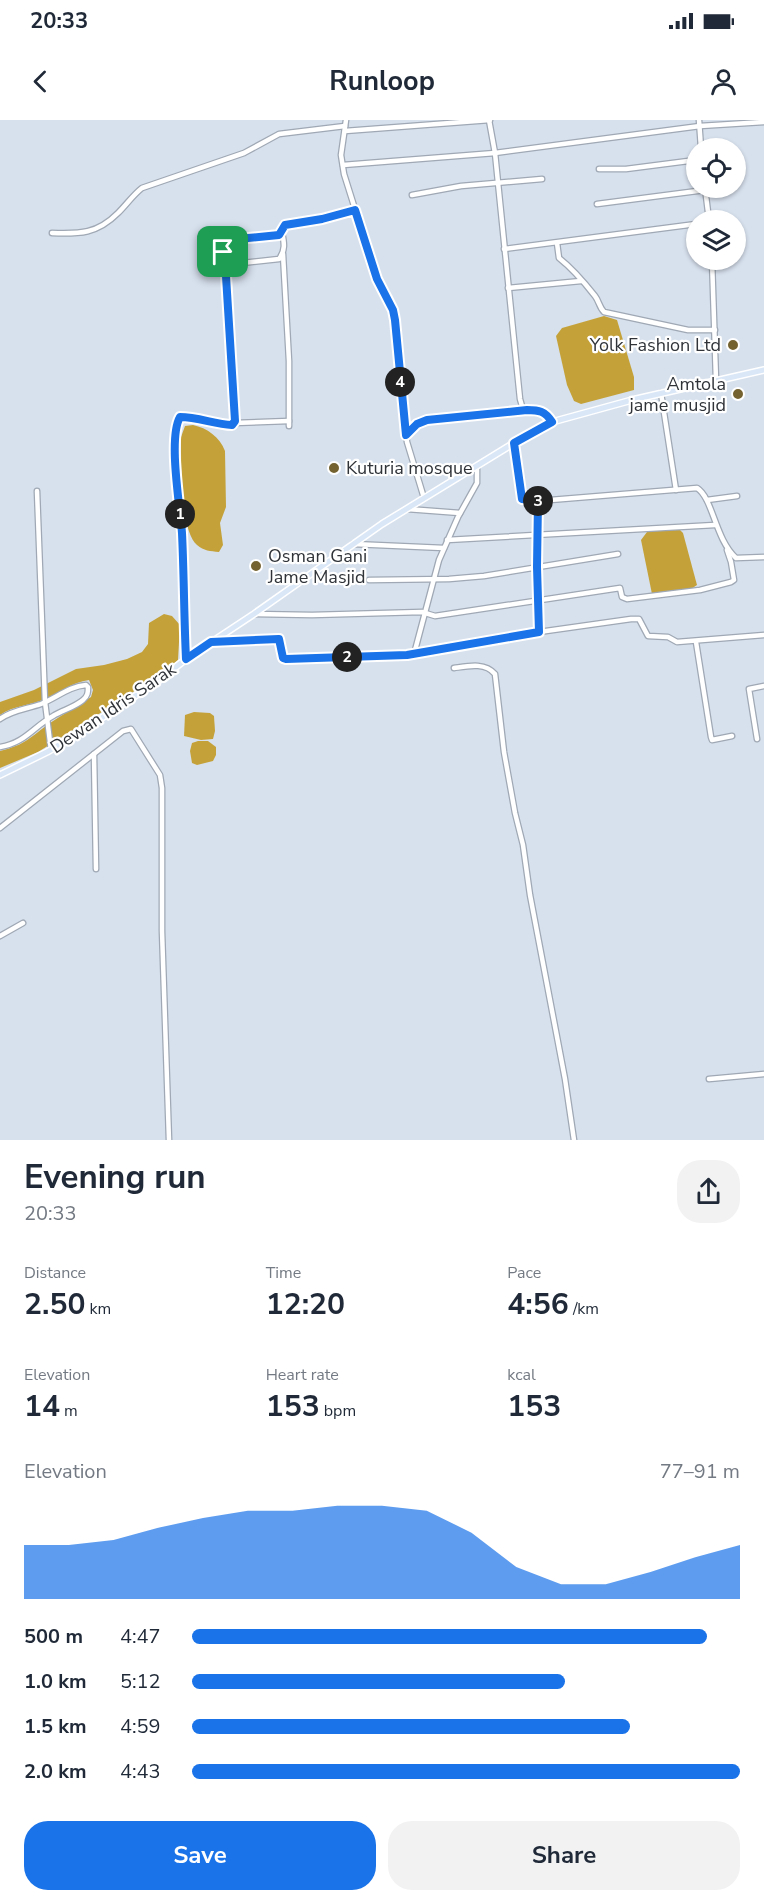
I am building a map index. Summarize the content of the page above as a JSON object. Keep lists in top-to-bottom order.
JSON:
{
  "streets": {
    "main road": ["Dewan Idris Sarak"]
  },
  "places": [
    "Yolk Fashion Ltd",
    "Amtola jame musjid",
    "Kuturia mosque",
    "Osman Gani Jame Masjid"
  ],
  "page": {
    "status": "20:33",
    "header": "Runloop",
    "pins": [
      "4",
      "3",
      "1",
      "2"
    ],
    "heading": ["Evening run", "20:33"],
    "stats": [
      ["Distance", "2.50 km"],
      ["Time", "12:20"],
      ["Pace", "4:56 /km"],
      ["Elevation", "14 m"],
      ["Heart rate", "153 bpm"],
      ["kcal", "153"]
    ],
    "chart": ["Elevation", "77–91 m"],
    "list": [
      {
        "name": "500 m",
        "note": "4:47"
      },
      {
        "name": "1.0 km",
        "note": "5:12"
      },
      {
        "name": "1.5 km",
        "note": "4:59"
      },
      {
        "name": "2.0 km",
        "note": "4:43"
      }
    ],
    "buttons": ["Save", "Share"]
  }
}
